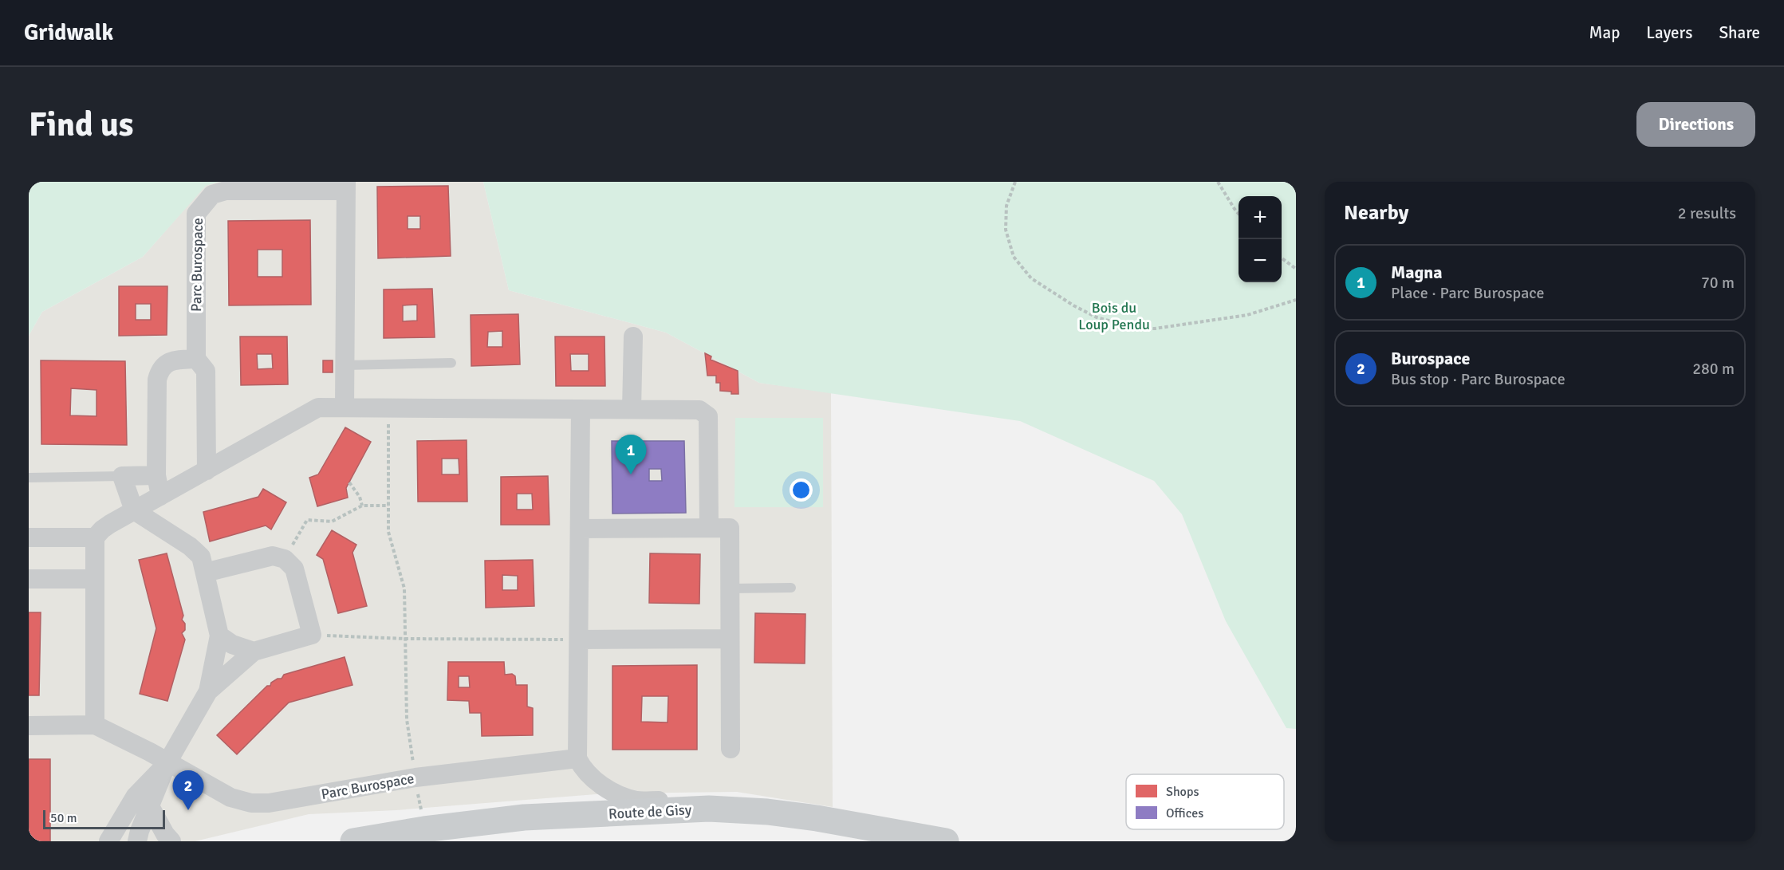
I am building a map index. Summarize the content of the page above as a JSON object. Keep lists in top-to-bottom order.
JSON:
{
  "streets": {
    "street": ["Parc Burospace", "Route de Gisy"]
  },
  "parks": ["Bois du Loup Pendu"],
  "legend": ["Shops", "Offices"],
  "scale_bar": "50 m",
  "page": {
    "header": "Gridwalk",
    "nav": ["Map", "Layers", "Share"],
    "buttons": "Directions",
    "title": "Find us",
    "heading": ["Nearby", "2 results"],
    "map_buttons": ["+", "−"],
    "list": [
      {
        "mark": "1",
        "name": "Magna",
        "note": "Place · Parc Burospace",
        "value": "70 m"
      },
      {
        "mark": "2",
        "name": "Burospace",
        "note": "Bus stop · Parc Burospace",
        "value": "280 m"
      }
    ],
    "pins": ["1", "2"],
    "scale": "50 m"
  }
}
